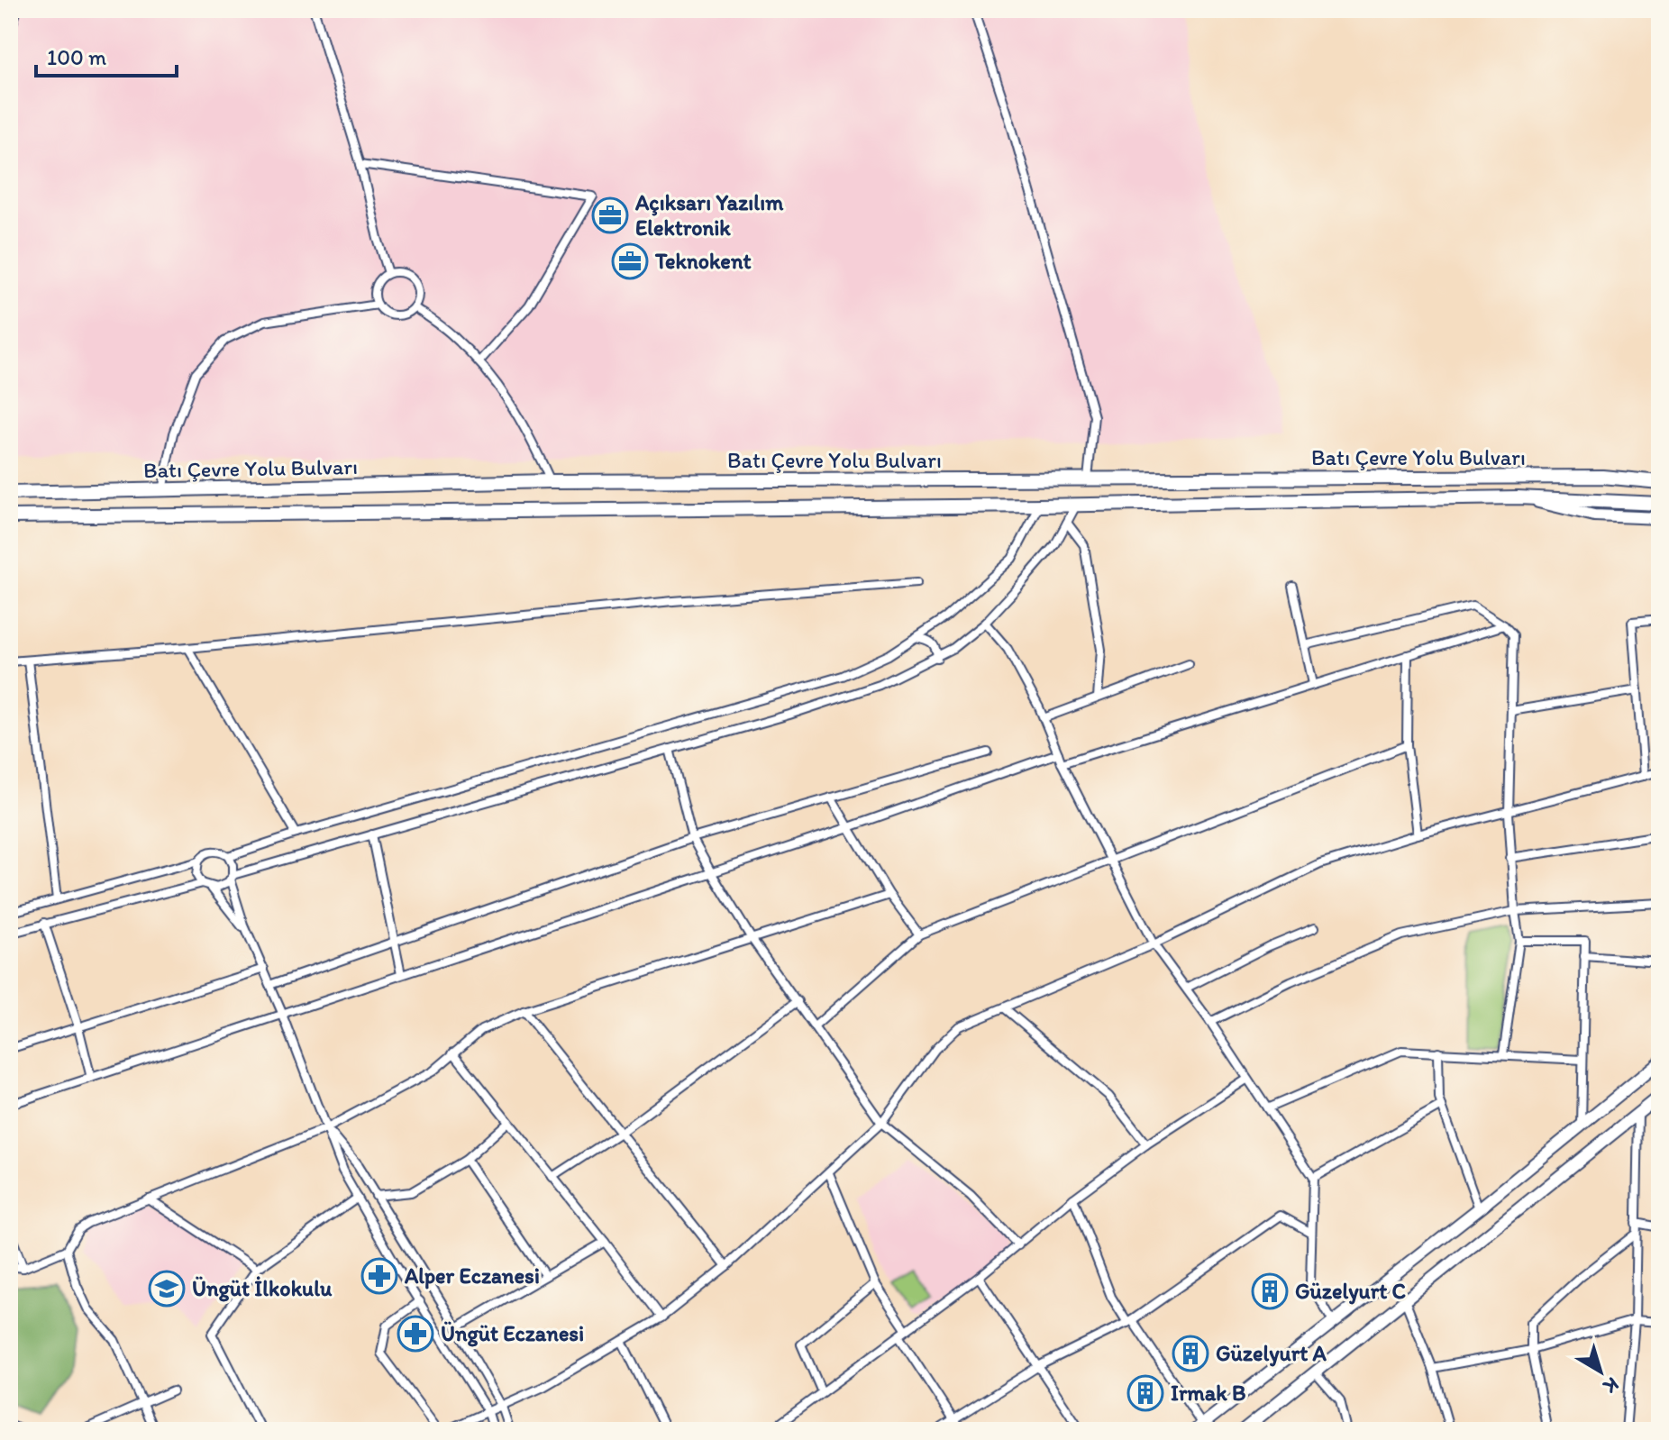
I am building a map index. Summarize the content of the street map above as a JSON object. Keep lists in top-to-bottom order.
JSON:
{
  "streets": {
    "highway": ["Batı Çevre Yolu Bulvarı"]
  },
  "places": {
    "office": ["Açıksarı Yazılım Elektronik", "Teknokent"],
    "pharmacy": ["Alper Eczanesi", "Üngüt Eczanesi"],
    "school or university": ["Üngüt İlkokulu"],
    "building": ["Güzelyurt C", "Güzelyurt A", "Irmak B"]
  },
  "scale_bar": "100 m",
  "north": "bottom right"
}
